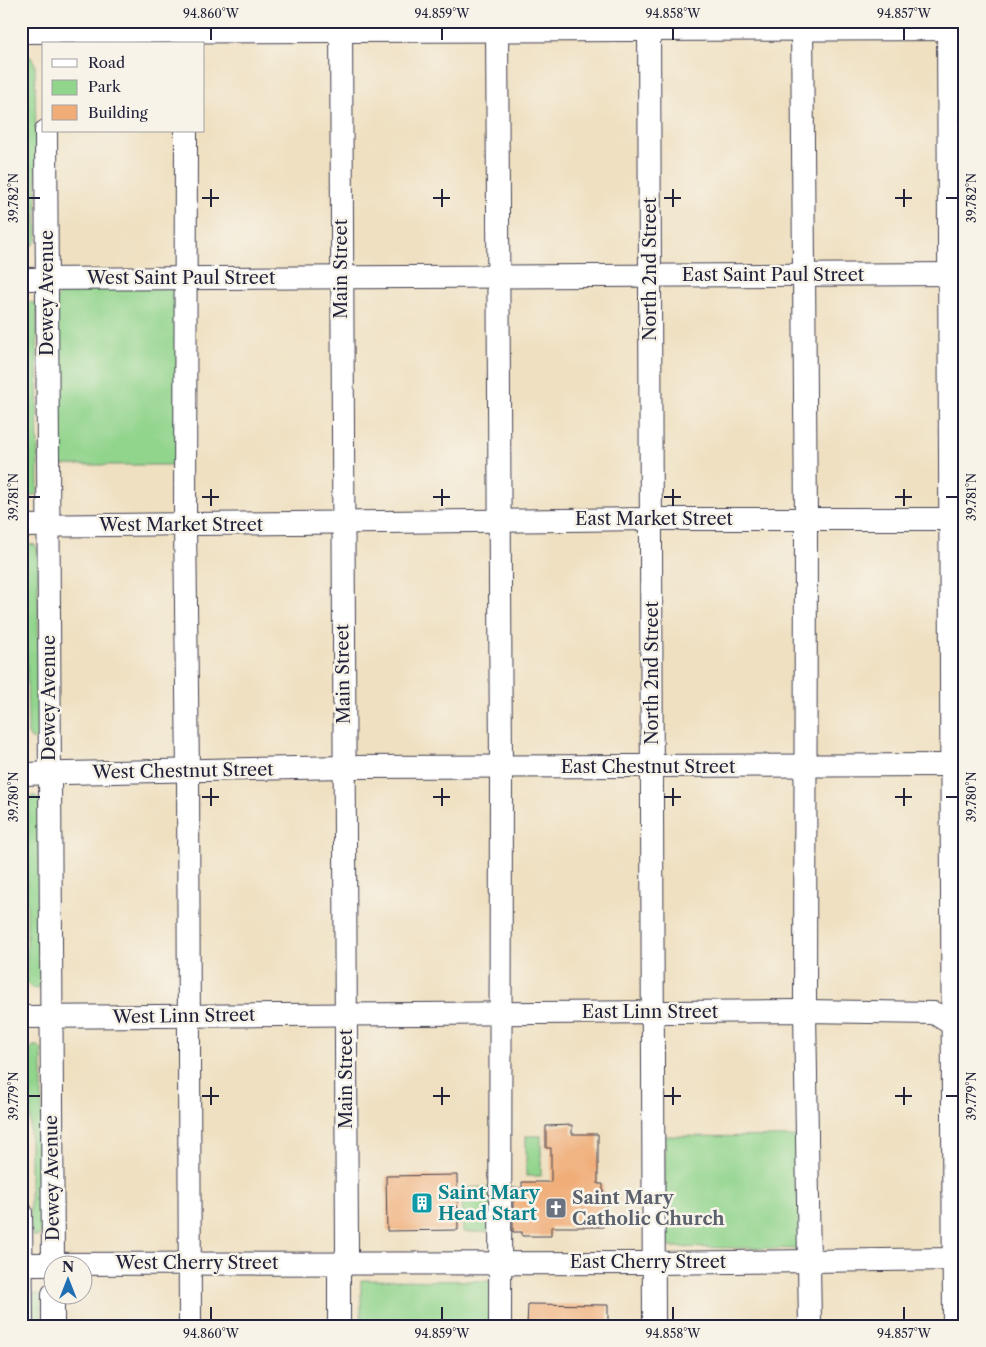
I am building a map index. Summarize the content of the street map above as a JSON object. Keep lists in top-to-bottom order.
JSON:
{
  "streets": {
    "street": [
      "Main Street",
      "North 2nd Street",
      "East Saint Paul Street",
      "West Saint Paul Street",
      "Dewey Avenue",
      "East Market Street",
      "West Market Street",
      "East Chestnut Street",
      "West Chestnut Street",
      "East Linn Street",
      "West Linn Street",
      "East Cherry Street",
      "West Cherry Street"
    ]
  },
  "crossings": [
    ["Main Street", "East Saint Paul Street"],
    ["Main Street", "West Saint Paul Street"],
    ["Main Street", "East Market Street"],
    ["Main Street", "West Market Street"],
    ["Main Street", "East Chestnut Street"],
    ["Main Street", "West Chestnut Street"],
    ["Main Street", "East Linn Street"],
    ["Main Street", "West Linn Street"],
    ["Main Street", "East Cherry Street"],
    ["Main Street", "West Cherry Street"],
    ["North 2nd Street", "East Saint Paul Street"],
    ["North 2nd Street", "East Market Street"],
    ["North 2nd Street", "East Chestnut Street"],
    ["North 2nd Street", "East Linn Street"],
    ["North 2nd Street", "East Cherry Street"],
    ["East Saint Paul Street", "West Saint Paul Street"],
    ["West Saint Paul Street", "Dewey Avenue"],
    ["Dewey Avenue", "West Market Street"],
    ["Dewey Avenue", "West Chestnut Street"],
    ["Dewey Avenue", "West Linn Street"],
    ["Dewey Avenue", "West Cherry Street"],
    ["East Market Street", "West Market Street"],
    ["East Chestnut Street", "West Chestnut Street"],
    ["East Linn Street", "West Linn Street"],
    ["East Cherry Street", "West Cherry Street"]
  ],
  "places": {
    "building": ["Saint Mary Head Start"],
    "church": ["Saint Mary Catholic Church"]
  },
  "legend": ["Road", "Park", "Building"],
  "north": "top",
  "coordinates": [
    "94.860°W",
    "94.859°W",
    "94.858°W",
    "94.857°W",
    "39.782°N",
    "39.781°N",
    "39.780°N",
    "39.779°N"
  ]
}
